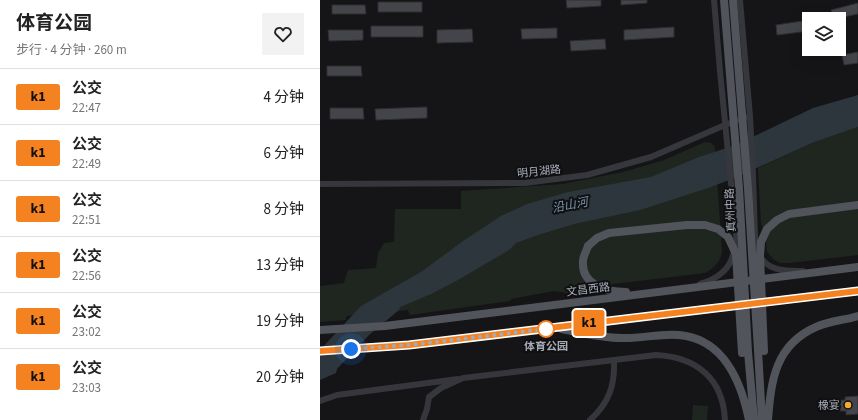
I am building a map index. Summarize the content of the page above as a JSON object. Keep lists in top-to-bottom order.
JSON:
{
  "streets": {
    "main road": ["真州中路", "文昌西路"],
    "street": ["明月湖路"]
  },
  "crossings": [
    ["明月湖路", "真州中路"],
    ["真州中路", "文昌西路"]
  ],
  "water": ["沿山河"],
  "places": ["体育公园", "橡宴"],
  "lines": ["bus line k1"],
  "page": {
    "heading": ["体育公园", "步行 · 4 分钟 · 260 m"],
    "on_map": "k1",
    "list": [
      {
        "mark": "k1",
        "name": "公交",
        "note": "22:47",
        "value": "4 分钟"
      },
      {
        "mark": "k1",
        "name": "公交",
        "note": "22:49",
        "value": "6 分钟"
      },
      {
        "mark": "k1",
        "name": "公交",
        "note": "22:51",
        "value": "8 分钟"
      },
      {
        "mark": "k1",
        "name": "公交",
        "note": "22:56",
        "value": "13 分钟"
      },
      {
        "mark": "k1",
        "name": "公交",
        "note": "23:02",
        "value": "19 分钟"
      },
      {
        "mark": "k1",
        "name": "公交",
        "note": "23:03",
        "value": "20 分钟"
      }
    ]
  }
}
